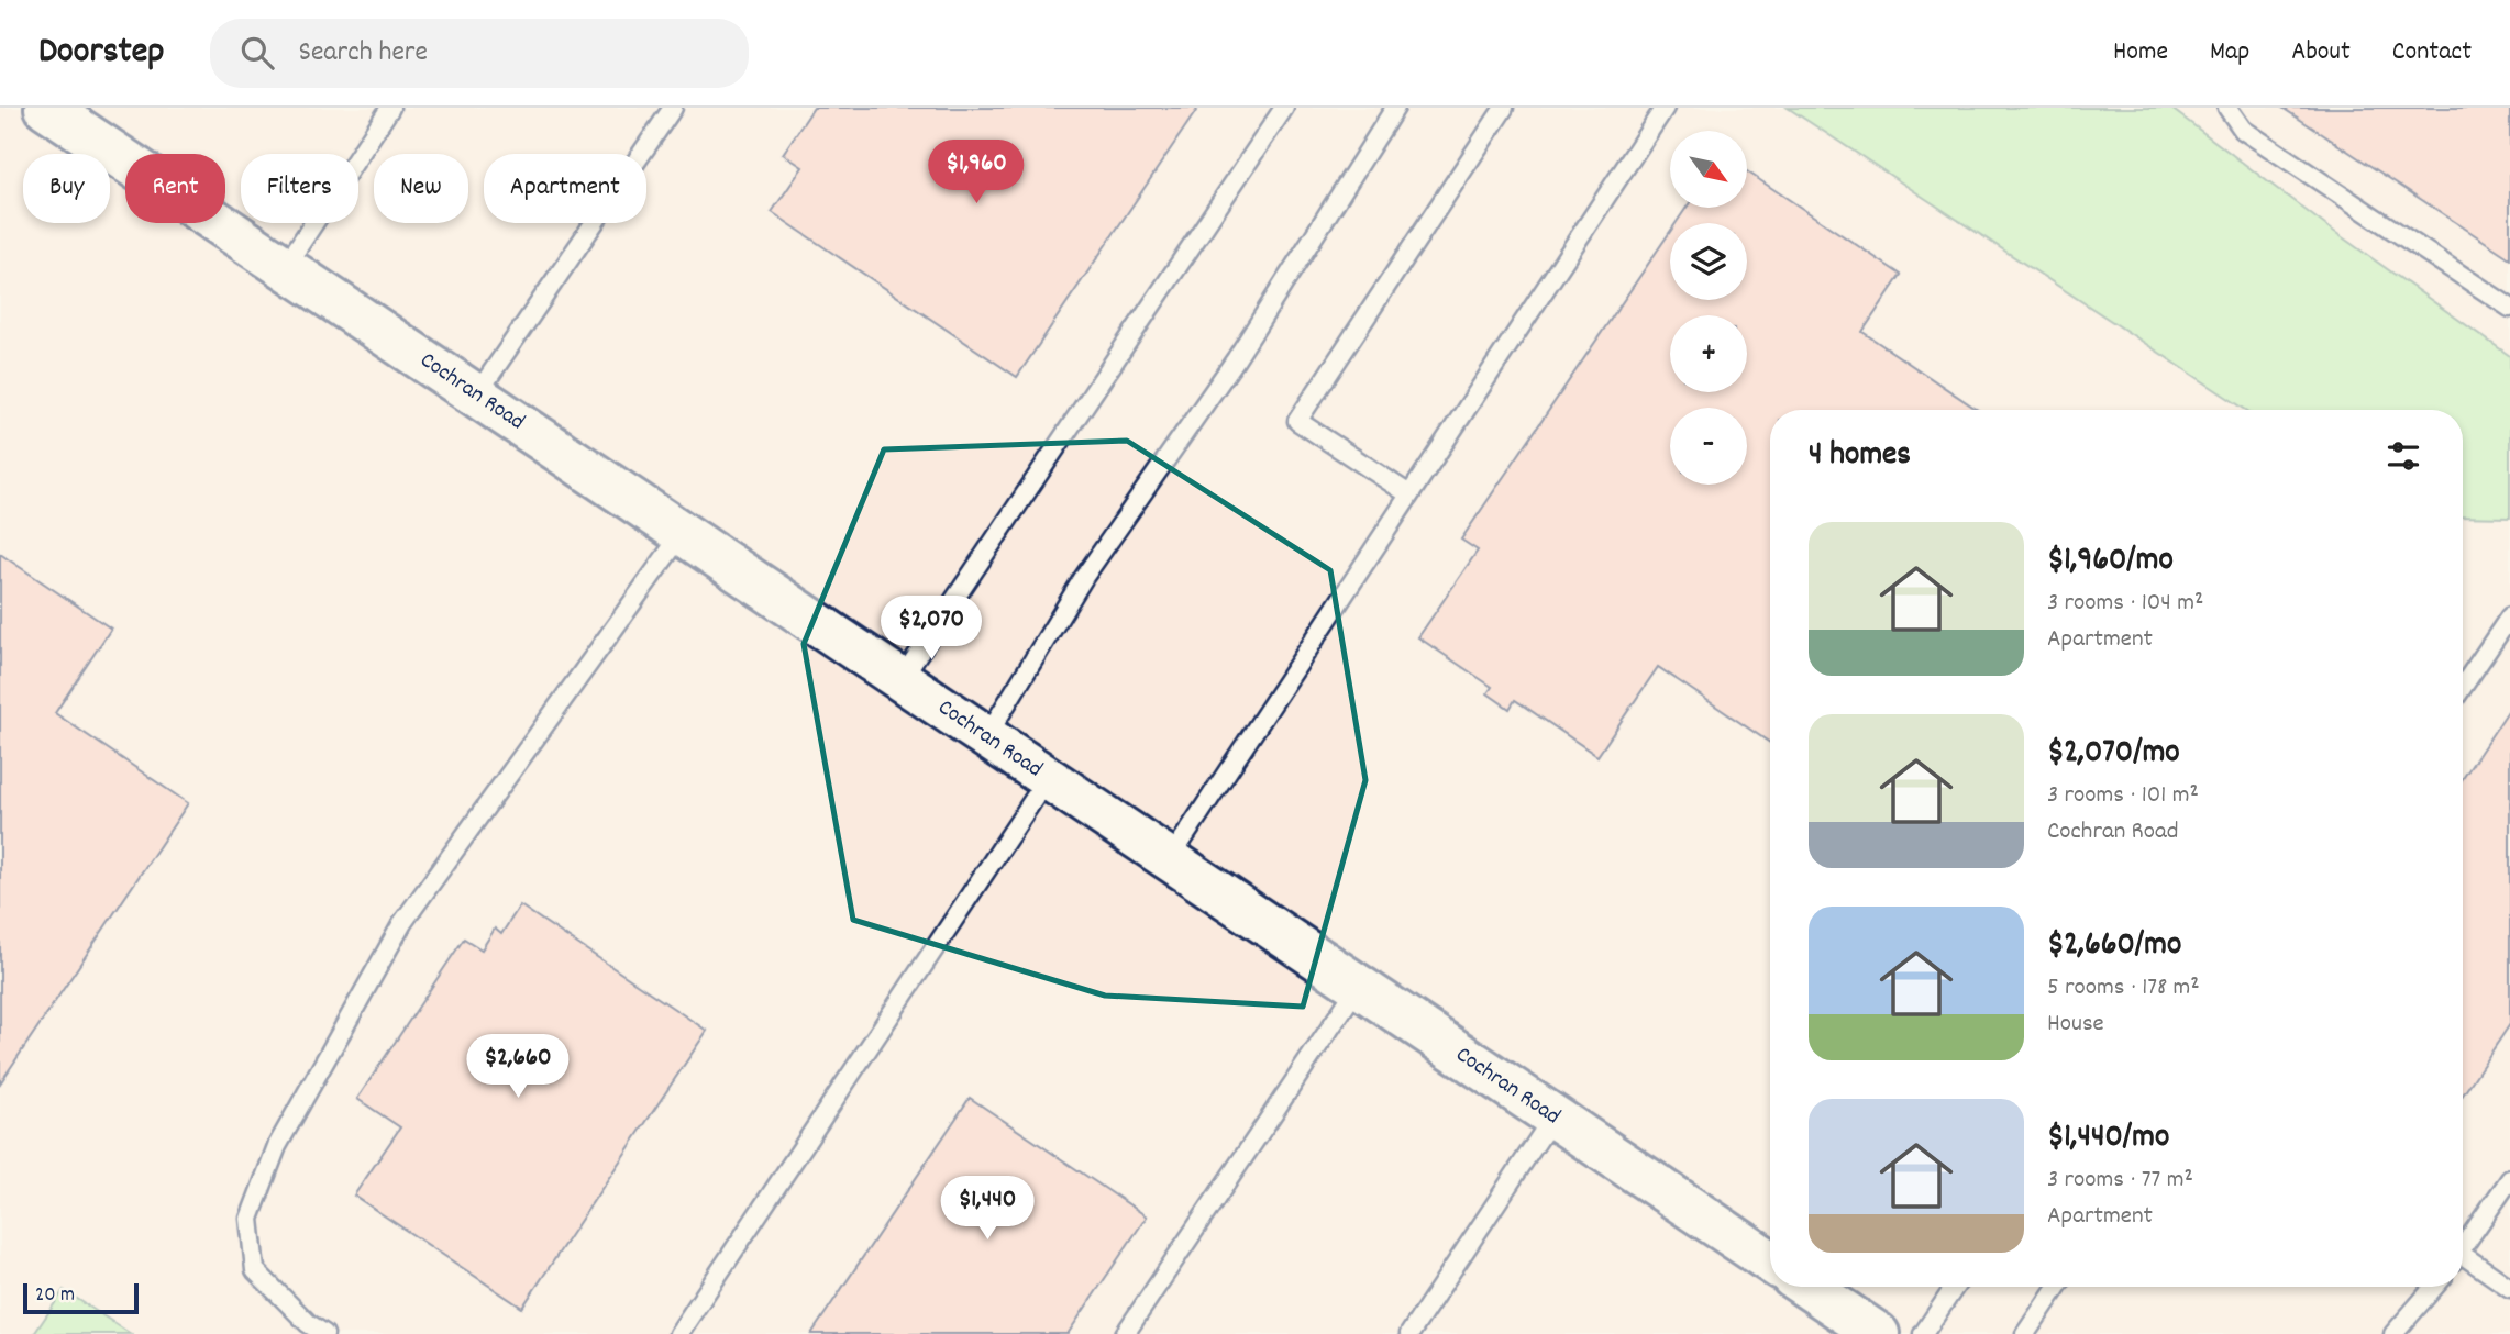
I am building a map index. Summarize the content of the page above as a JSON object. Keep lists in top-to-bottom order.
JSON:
{
  "streets": {
    "street": ["Cochran Road"]
  },
  "scale_bar": "20 m",
  "north": "bottom right",
  "page": {
    "header": "Doorstep",
    "search": "Search here",
    "nav": [
      "Home",
      "Map",
      "About",
      "Contact"
    ],
    "map_buttons": ["+", "−"],
    "price": [
      "$1,960",
      "$2,070",
      "$2,660",
      "$1,440"
    ],
    "chip": [
      "Buy",
      "Rent",
      "Filters",
      "New",
      "Apartment"
    ],
    "heading": "4 homes",
    "list": [
      {
        "name": "$1,960/mo",
        "note": "3 rooms · 104 m² · Apartment"
      },
      {
        "name": "$2,070/mo",
        "note": "3 rooms · 101 m² · Cochran Road"
      },
      {
        "name": "$2,660/mo",
        "note": "5 rooms · 178 m² · House"
      },
      {
        "name": "$1,440/mo",
        "note": "3 rooms · 77 m² · Apartment"
      }
    ],
    "scale": "20 m"
  }
}
